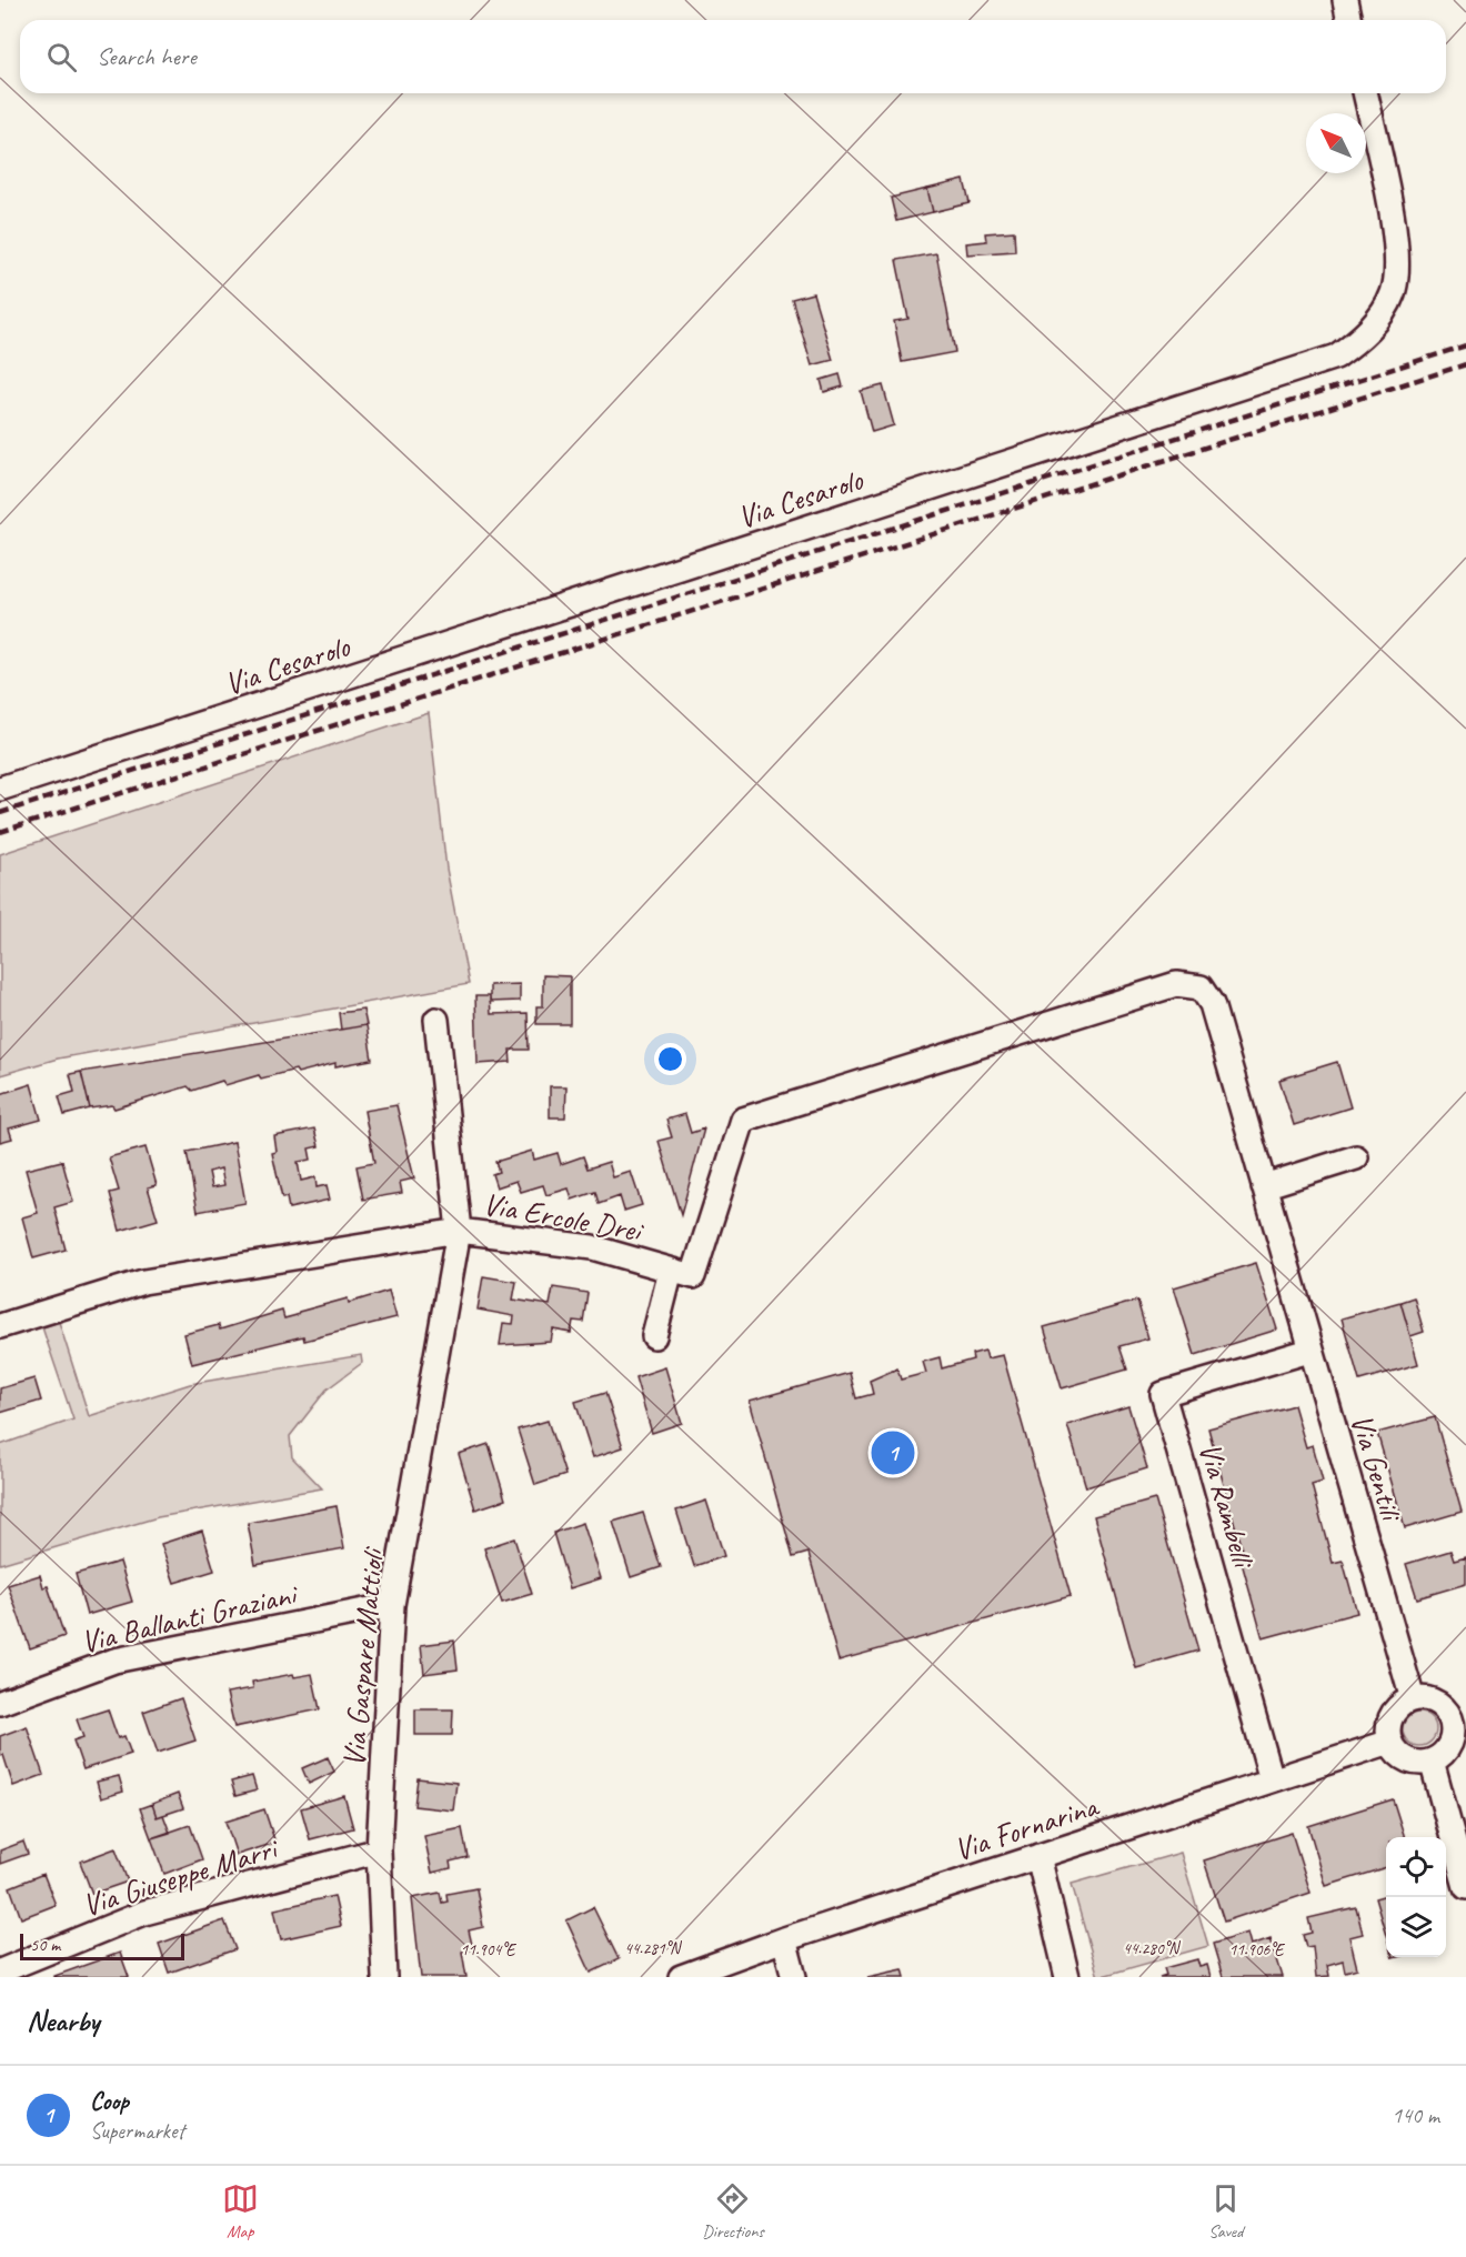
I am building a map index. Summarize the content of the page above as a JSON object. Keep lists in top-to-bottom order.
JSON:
{
  "streets": {
    "street": [
      "Via Cesarolo",
      "Via Ercole Drei",
      "Via Gentili",
      "Via Rambelli",
      "Via Ballanti Graziani",
      "Via Gaspare Mattioli",
      "Via Fornarina",
      "Via Giuseppe Marri"
    ]
  },
  "crossings": [
    ["Via Ercole Drei", "Via Gentili"],
    ["Via Ercole Drei", "Via Gaspare Mattioli"],
    ["Via Gentili", "Via Rambelli"],
    ["Via Gentili", "Via Fornarina"],
    ["Via Rambelli", "Via Fornarina"],
    ["Via Ballanti Graziani", "Via Gaspare Mattioli"],
    ["Via Gaspare Mattioli", "Via Giuseppe Marri"]
  ],
  "scale_bar": "50 m",
  "north": "top left",
  "page": {
    "search": "Search here",
    "pins": "1",
    "scale": "50 m",
    "heading": "Nearby",
    "list": [
      {
        "mark": "1",
        "name": "Coop",
        "note": "Supermarket",
        "value": "140 m"
      }
    ],
    "nav": ["Map", "Directions", "Saved"]
  },
  "coordinates": [
    "44.281°N",
    "44.280°N",
    "11.904°E",
    "11.906°E"
  ]
}
